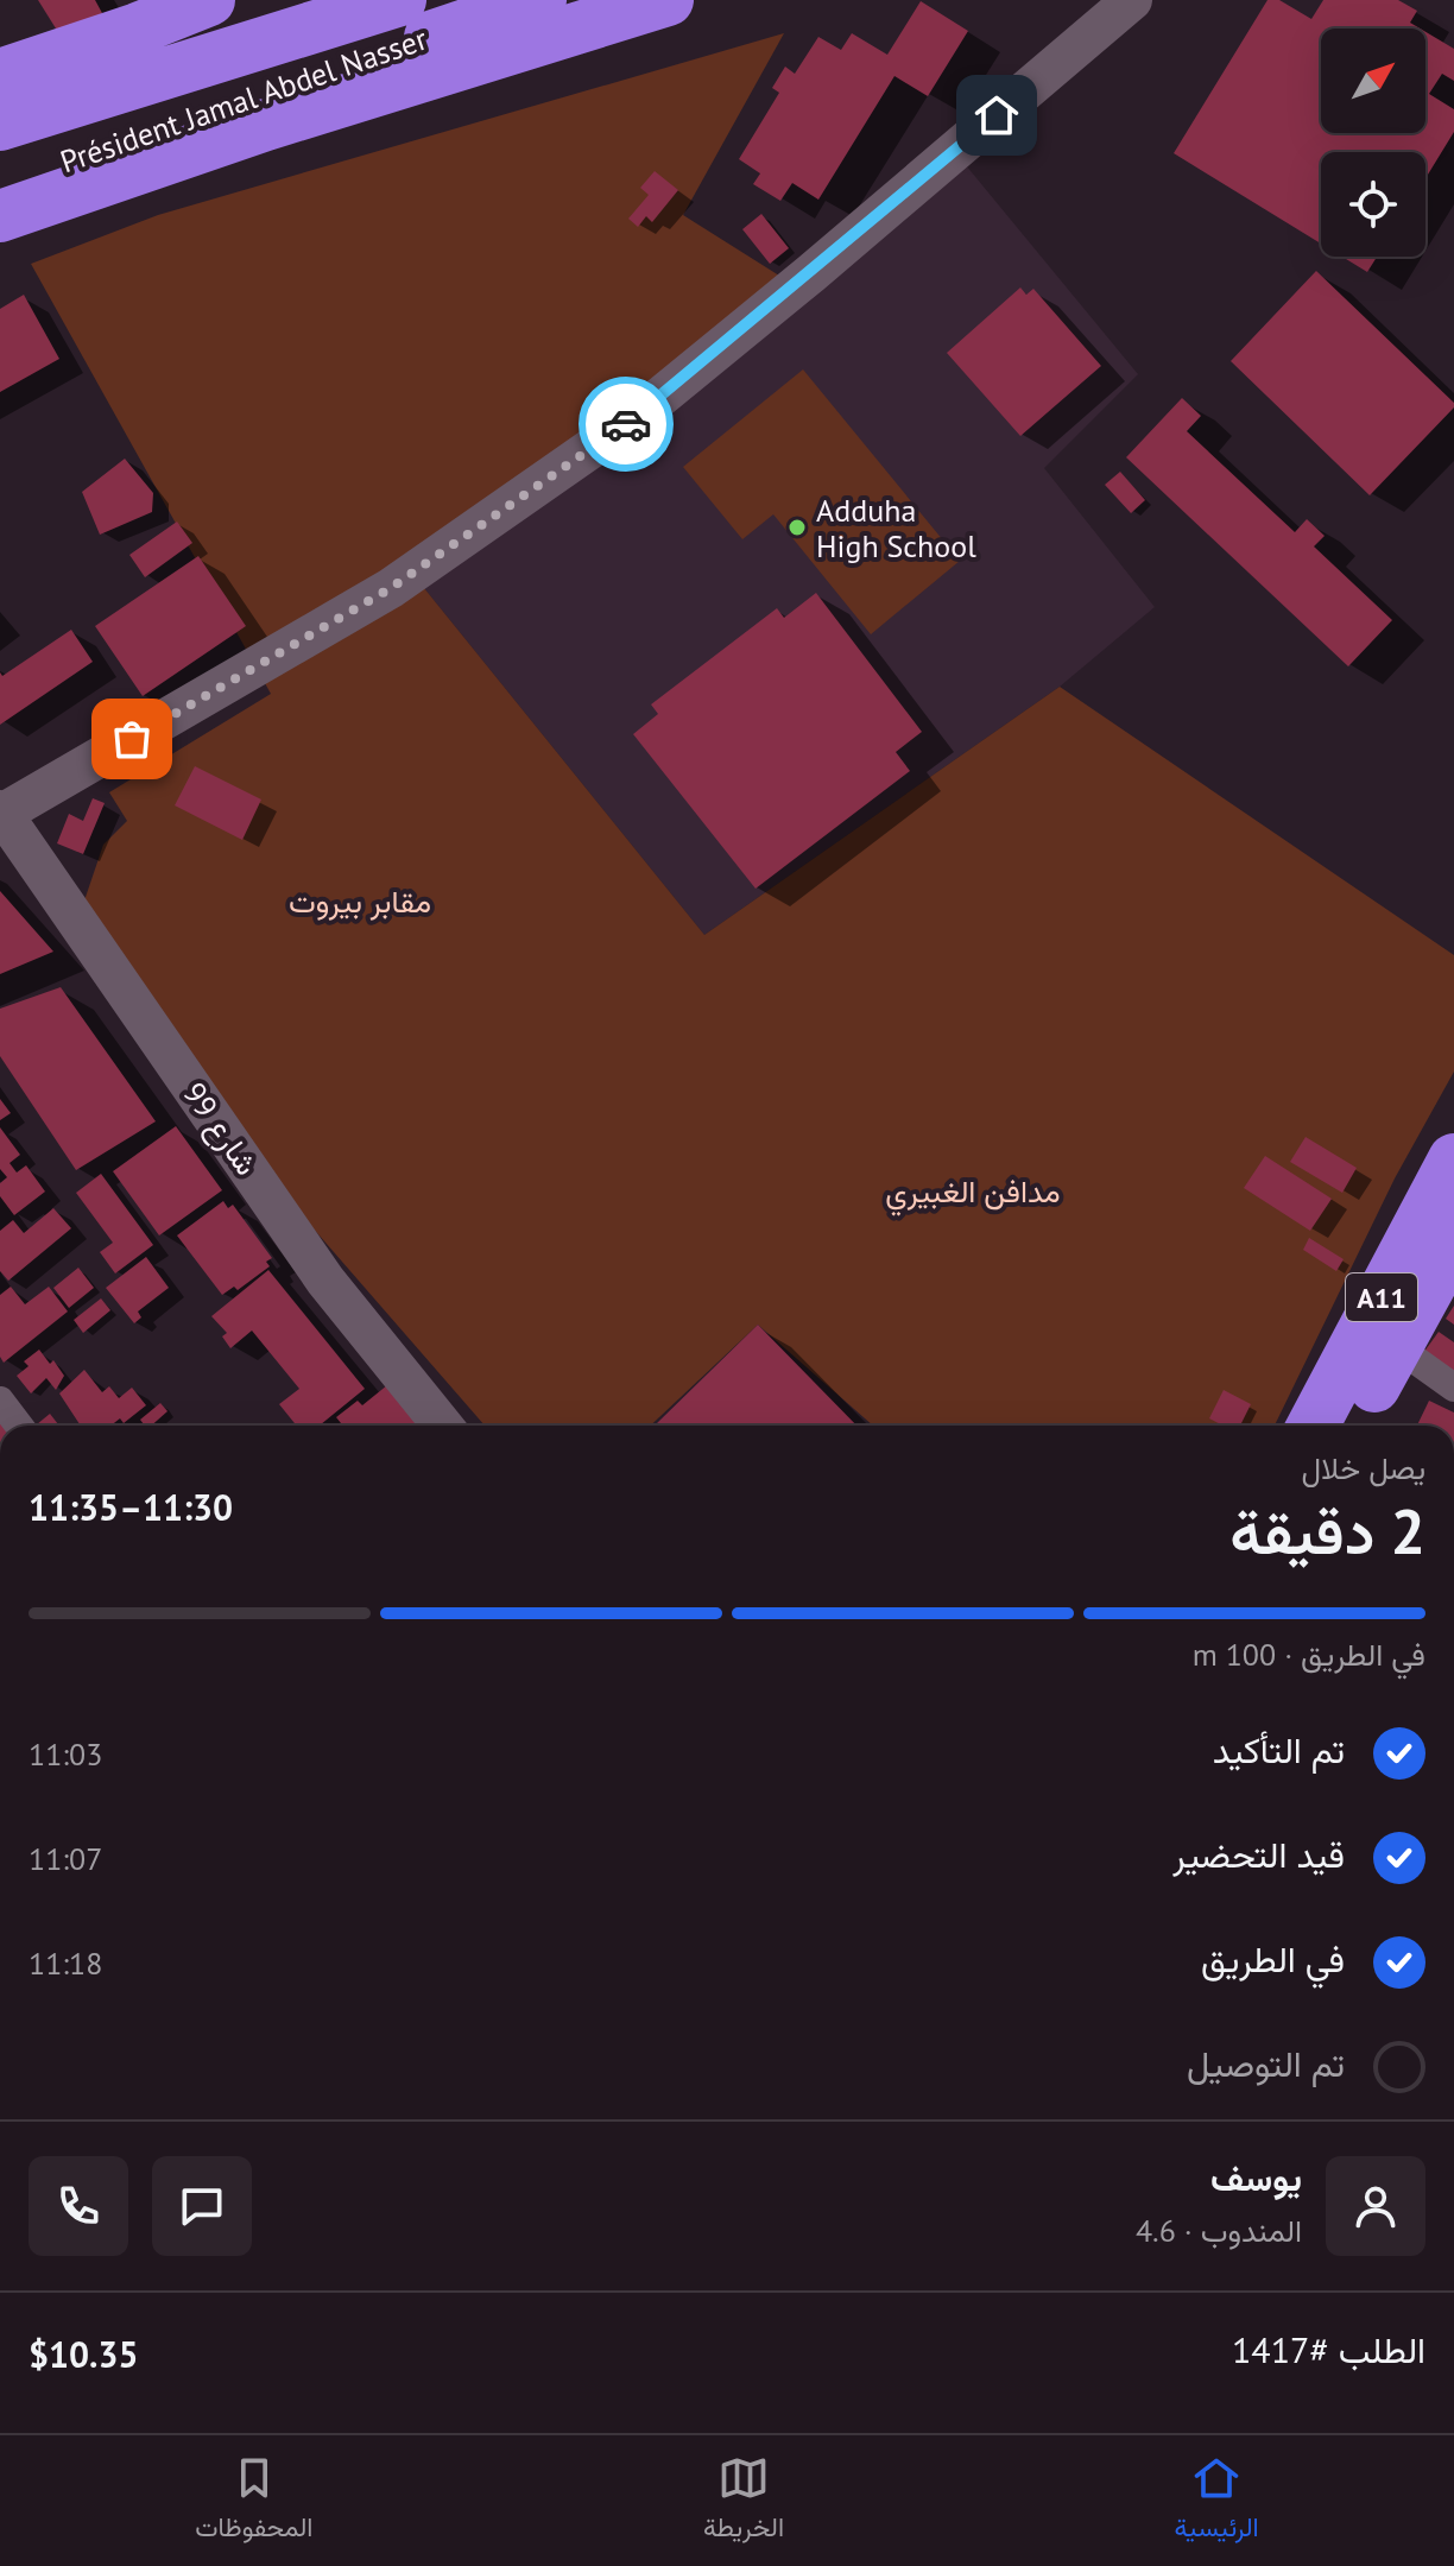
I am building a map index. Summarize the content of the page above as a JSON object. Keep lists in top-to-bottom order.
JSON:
{
  "streets": {
    "highway": ["Président Jamal Abdel Nasser", "A11"],
    "street": ["شارع 99"]
  },
  "parks": ["مقابر بيروت", "مدافن الغبيري"],
  "places": ["Adduha High School"],
  "north": "top right",
  "page": {
    "heading": ["2 دقيقة", "يصل خلال", "11:30–11:35"],
    "panel": [
      "يوسف",
      "المندوب · 4.6",
      "الطلب #1417",
      "$10.35"
    ],
    "bar": "في الطريق · 100 m",
    "list": [
      ["تم التأكيد", "11:03"],
      ["قيد التحضير", "11:07"],
      ["في الطريق", "11:18"],
      "تم التوصيل"
    ],
    "tabs": ["الرئيسية", "الخريطة", "المحفوظات"]
  }
}
